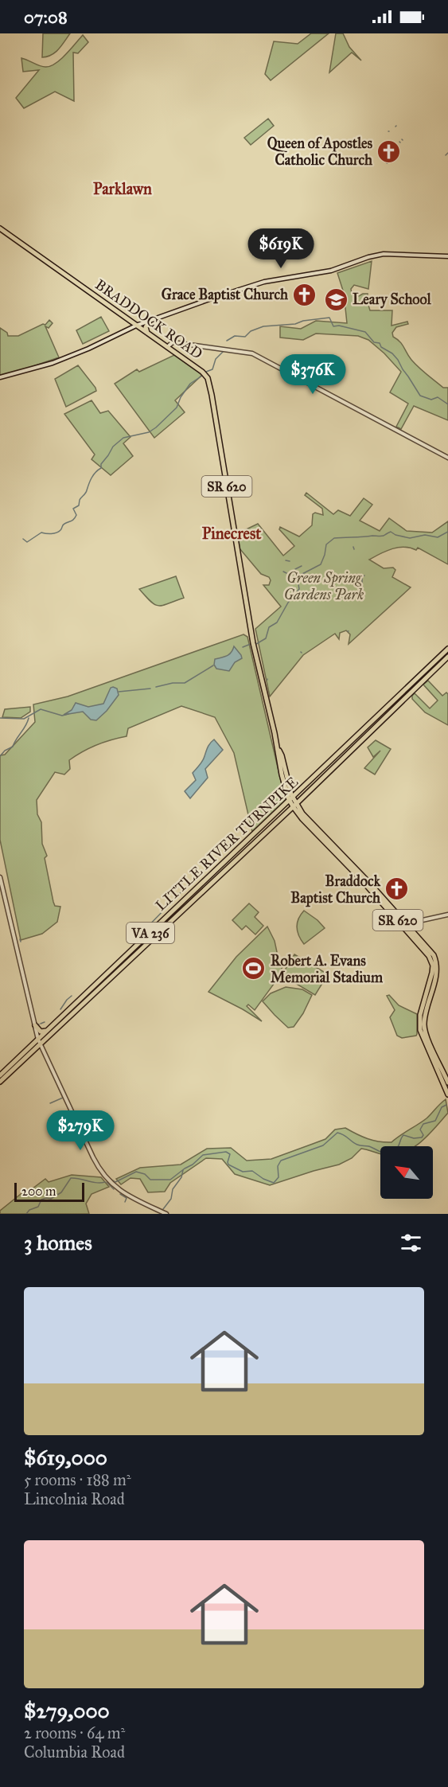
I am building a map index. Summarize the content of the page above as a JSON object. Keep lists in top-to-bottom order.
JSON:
{
  "streets": {
    "main road": [
      "BRADDOCK ROAD",
      "SR 620",
      "LITTLE RIVER TURNPIKE",
      "VA 236"
    ]
  },
  "crossings": [
    ["BRADDOCK ROAD", "LITTLE RIVER TURNPIKE"]
  ],
  "districts": ["Parklawn", "Pinecrest"],
  "parks": ["Green Spring Gardens Park"],
  "places": {
    "church": ["Queen of Apostles Catholic Church", "Grace Baptist Church", "Braddock Baptist Church"],
    "school or university": ["Leary School"],
    "sports": ["Robert A. Evans Memorial Stadium"]
  },
  "scale_bar": "200 m",
  "north": "top left",
  "page": {
    "status": "07:08",
    "price": ["$619K", "$376K", "$279K"],
    "scale": "200 m",
    "heading": "3 homes",
    "list": [
      {
        "name": "$619,000",
        "note": "5 rooms · 188 m² · Lincolnia Road"
      },
      {
        "name": "$279,000",
        "note": "2 rooms · 64 m² · Columbia Road"
      }
    ]
  }
}
